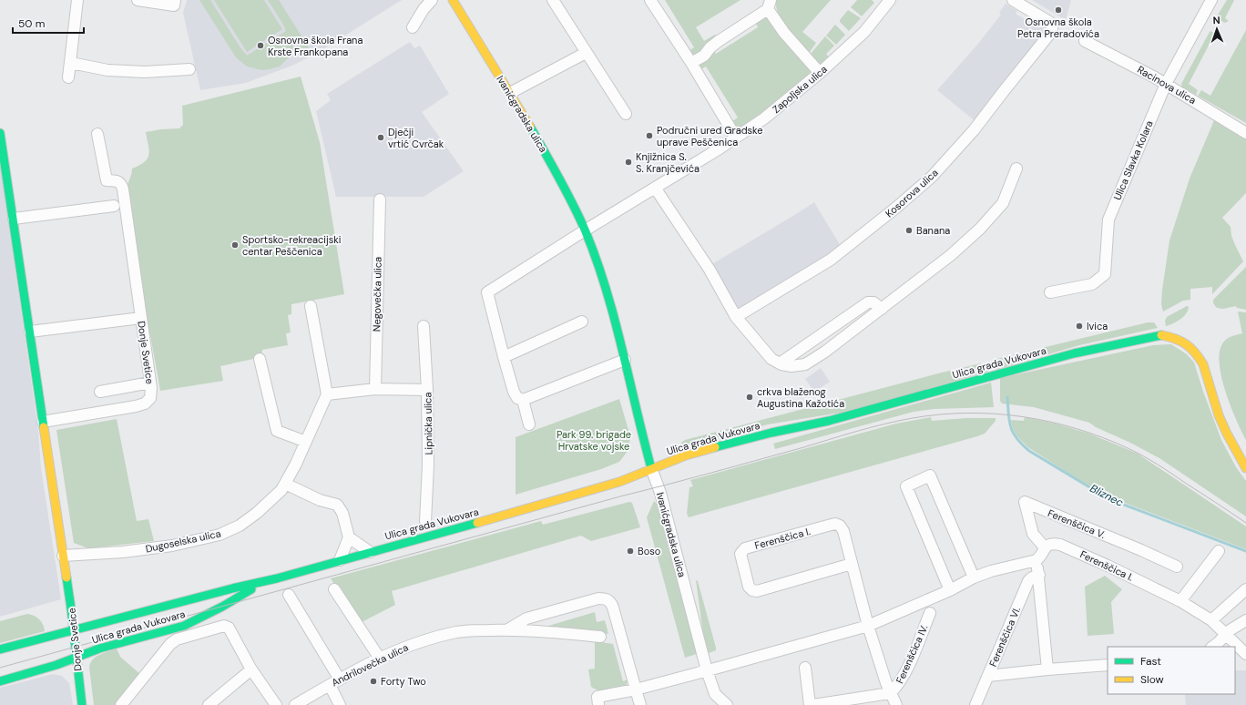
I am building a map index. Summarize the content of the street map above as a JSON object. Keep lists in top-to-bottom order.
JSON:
{
  "streets": {
    "street": [
      "Racinova ulica",
      "Zapoljska ulica",
      "Ivanićgradska ulica",
      "Ulica Slavka Kolara",
      "Kosorova ulica",
      "Negovečka ulica",
      "Donje Svetice",
      "Ulica grada Vukovara",
      "Lipnička ulica",
      "Ferenščica V.",
      "Ferenščica I.",
      "Dugoselska ulica",
      "Ferenščica VI.",
      "Ferenščica IV.",
      "Andrilovečka ulica"
    ]
  },
  "crossings": [
    ["Racinova ulica", "Ulica Slavka Kolara"],
    ["Zapoljska ulica", "Ivanićgradska ulica"],
    ["Ivanićgradska ulica", "Ulica grada Vukovara"],
    ["Donje Svetice", "Ulica grada Vukovara"],
    ["Donje Svetice", "Dugoselska ulica"],
    ["Ferenščica V.", "Ferenščica I."],
    ["Ferenščica I.", "Ferenščica IV."]
  ],
  "water": ["Bliznec"],
  "parks": ["Park 99. brigade Hrvatske vojske"],
  "places": [
    "Osnovna škola Petra Preradovića",
    "Osnovna škola Frana Krste Frankopana",
    "Područni ured Gradske uprave Peščenica",
    "Dječji vrtić Cvrčak",
    "Knjižnica S. S. Kranjčevića",
    "Banana",
    "Sportsko-rekreacijski centar Peščenica",
    "Ivica",
    "crkva blaženog Augustina Kažotića",
    "Boso",
    "Forty Two"
  ],
  "legend": ["Fast", "Slow"],
  "scale_bar": "50 m",
  "north": "top"
}
